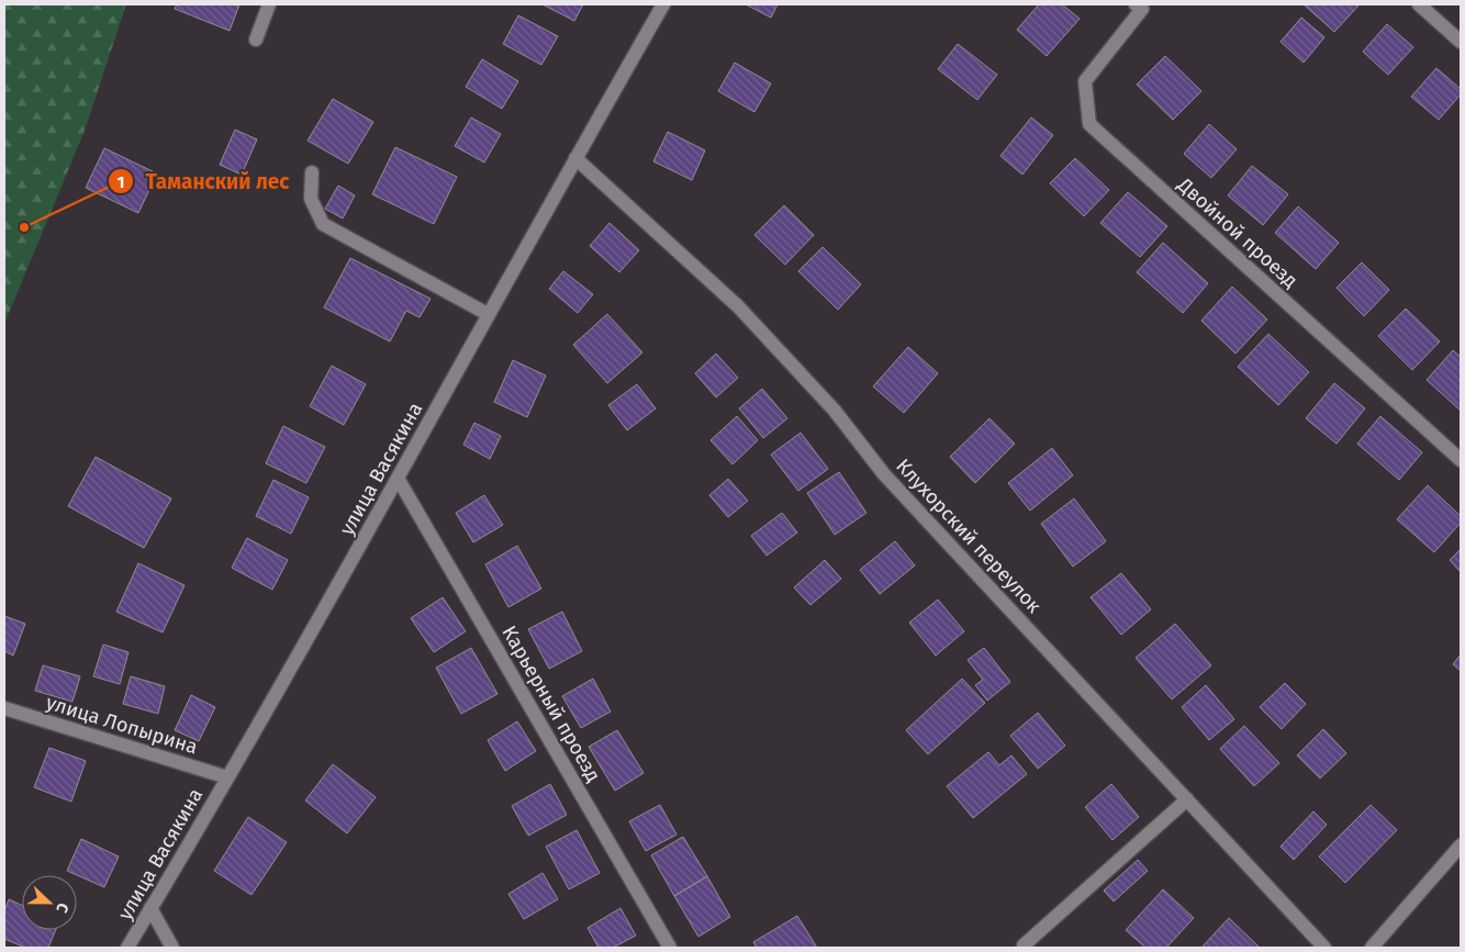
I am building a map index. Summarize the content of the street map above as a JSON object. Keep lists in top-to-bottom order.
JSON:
{
  "streets": {
    "street": [
      "Двойной проезд",
      "улица Васякина",
      "Клухорский переулок",
      "Карьерный проезд",
      "улица Лопырина"
    ]
  },
  "crossings": [
    ["улица Васякина", "Клухорский переулок"],
    ["улица Васякина", "Карьерный проезд"],
    ["улица Васякина", "улица Лопырина"]
  ],
  "places": ["Таманский лес"],
  "north": "right"
}
